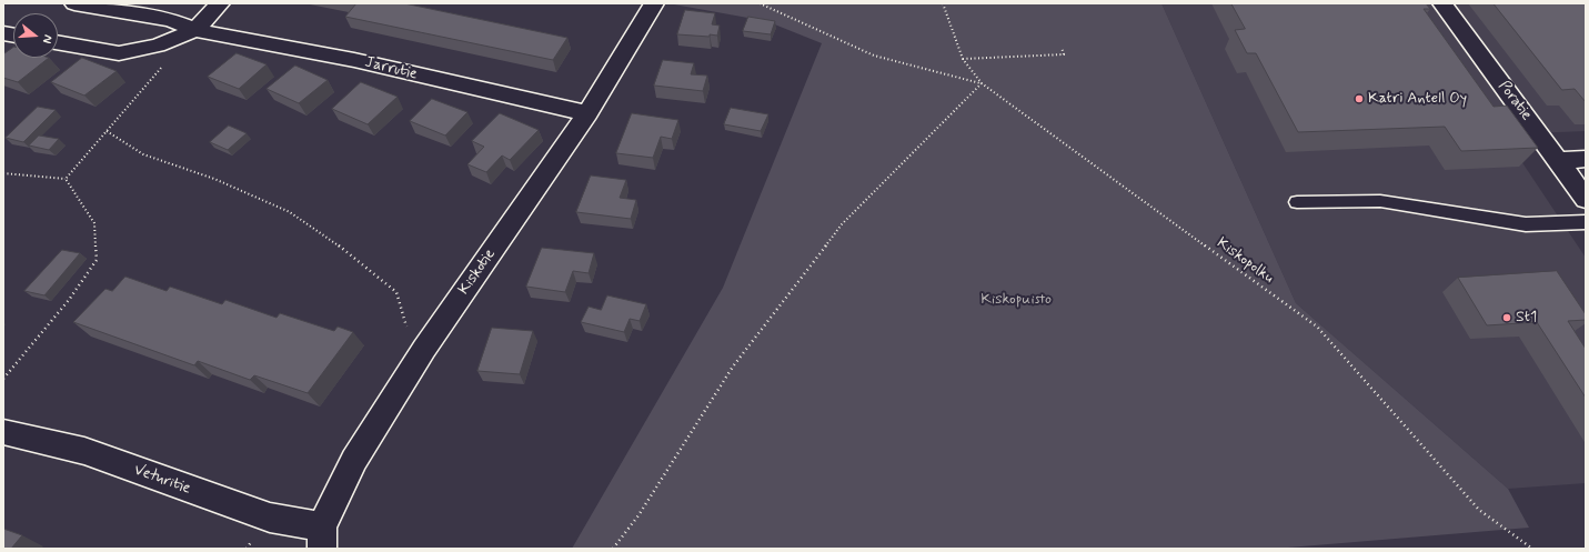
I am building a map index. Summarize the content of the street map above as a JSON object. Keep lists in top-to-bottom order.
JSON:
{
  "streets": {
    "street": [
      "Jarrutie",
      "Poratie",
      "Kiskotie",
      "Veturitie"
    ],
    "path": ["Kiskopolku"]
  },
  "crossings": [
    ["Jarrutie", "Kiskotie"],
    ["Kiskotie", "Veturitie"]
  ],
  "parks": ["Kiskopuisto"],
  "places": ["Katri Antell Oy", "St1"],
  "north": "right"
}
